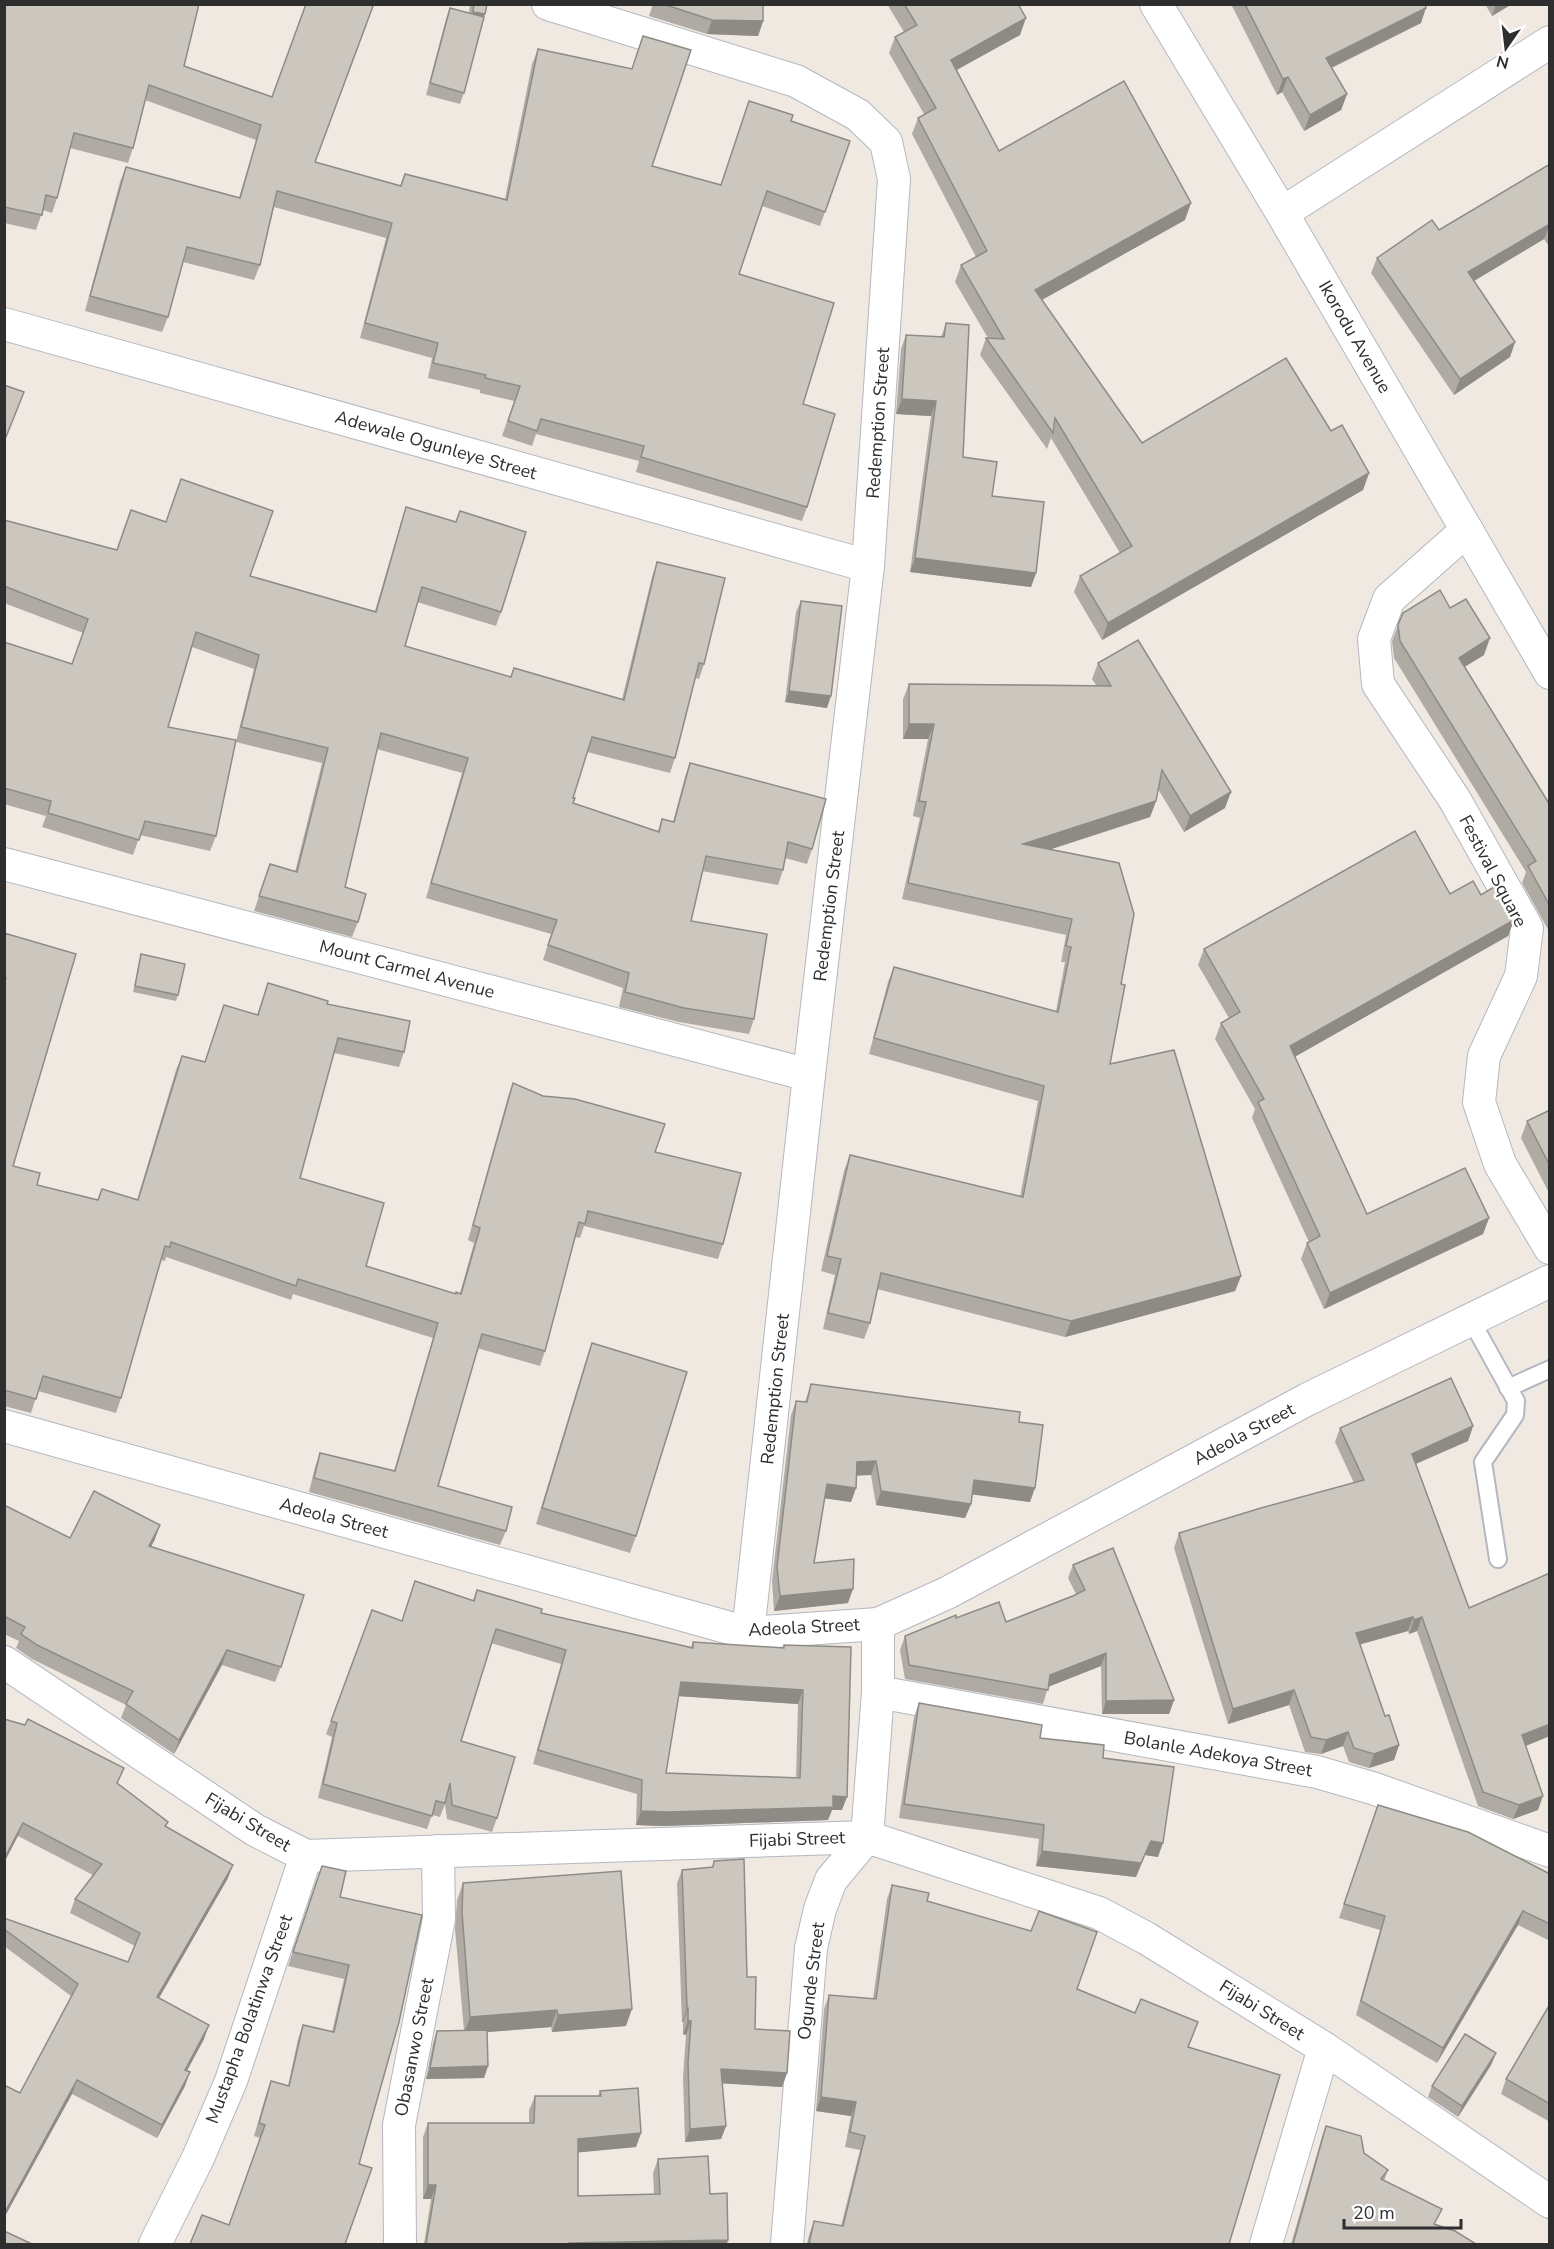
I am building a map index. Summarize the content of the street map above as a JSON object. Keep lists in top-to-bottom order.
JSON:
{
  "streets": {
    "street": [
      "Ikorodu Avenue",
      "Redemption Street",
      "Adewale Ogunleye Street",
      "Festival Square",
      "Mount Carmel Avenue",
      "Adeola Street",
      "Bolanle Adekoya Street",
      "Fijabi Street",
      "Ogunde Street",
      "Mustapha Bolatinwa Street",
      "Obasanwo Street"
    ]
  },
  "crossings": [
    ["Ikorodu Avenue", "Festival Square"],
    ["Redemption Street", "Adewale Ogunleye Street"],
    ["Redemption Street", "Mount Carmel Avenue"],
    ["Redemption Street", "Adeola Street"],
    ["Fijabi Street", "Ogunde Street"],
    ["Fijabi Street", "Mustapha Bolatinwa Street"],
    ["Fijabi Street", "Obasanwo Street"]
  ],
  "scale_bar": "20 m",
  "north": "bottom"
}
